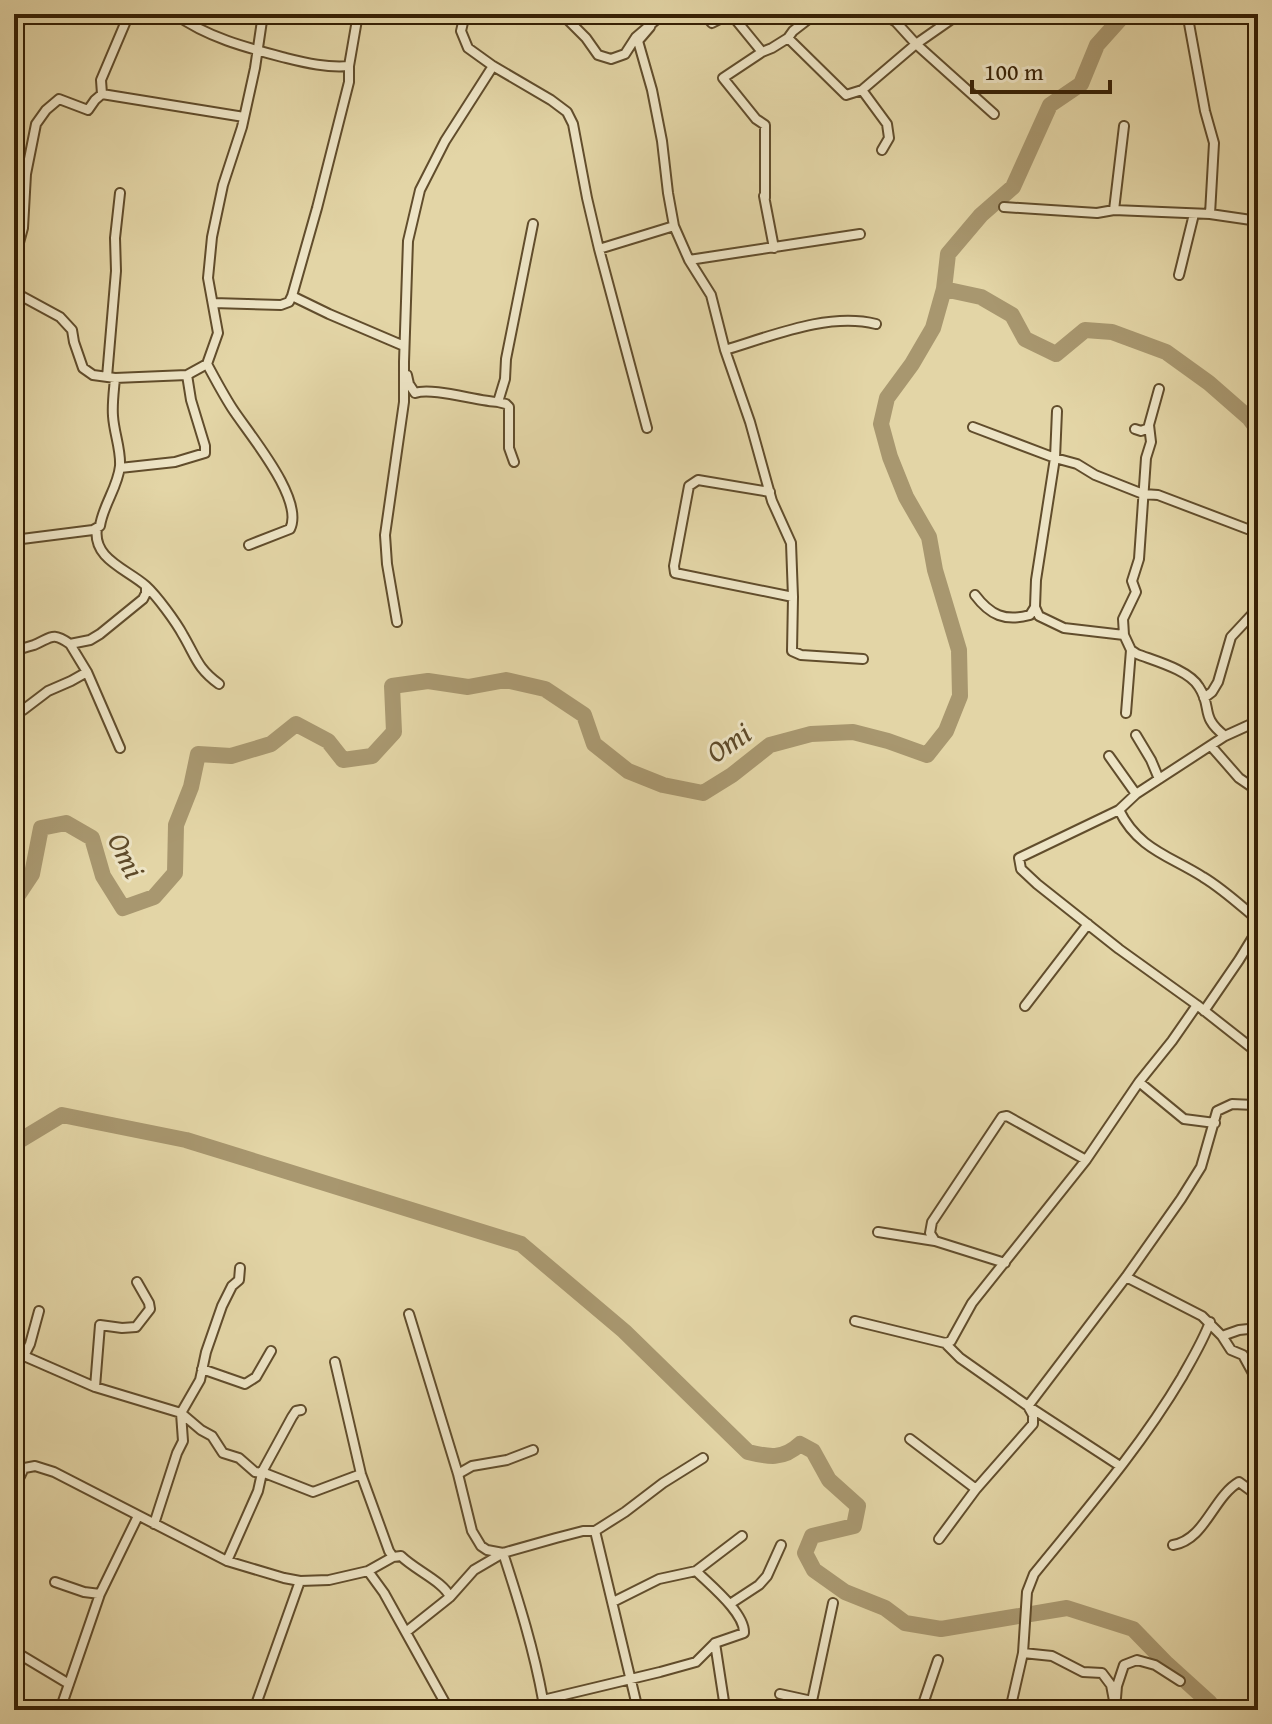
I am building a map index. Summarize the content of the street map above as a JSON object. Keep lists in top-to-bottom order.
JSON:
{
  "water": ["Omi"],
  "scale_bar": "100 m"
}
